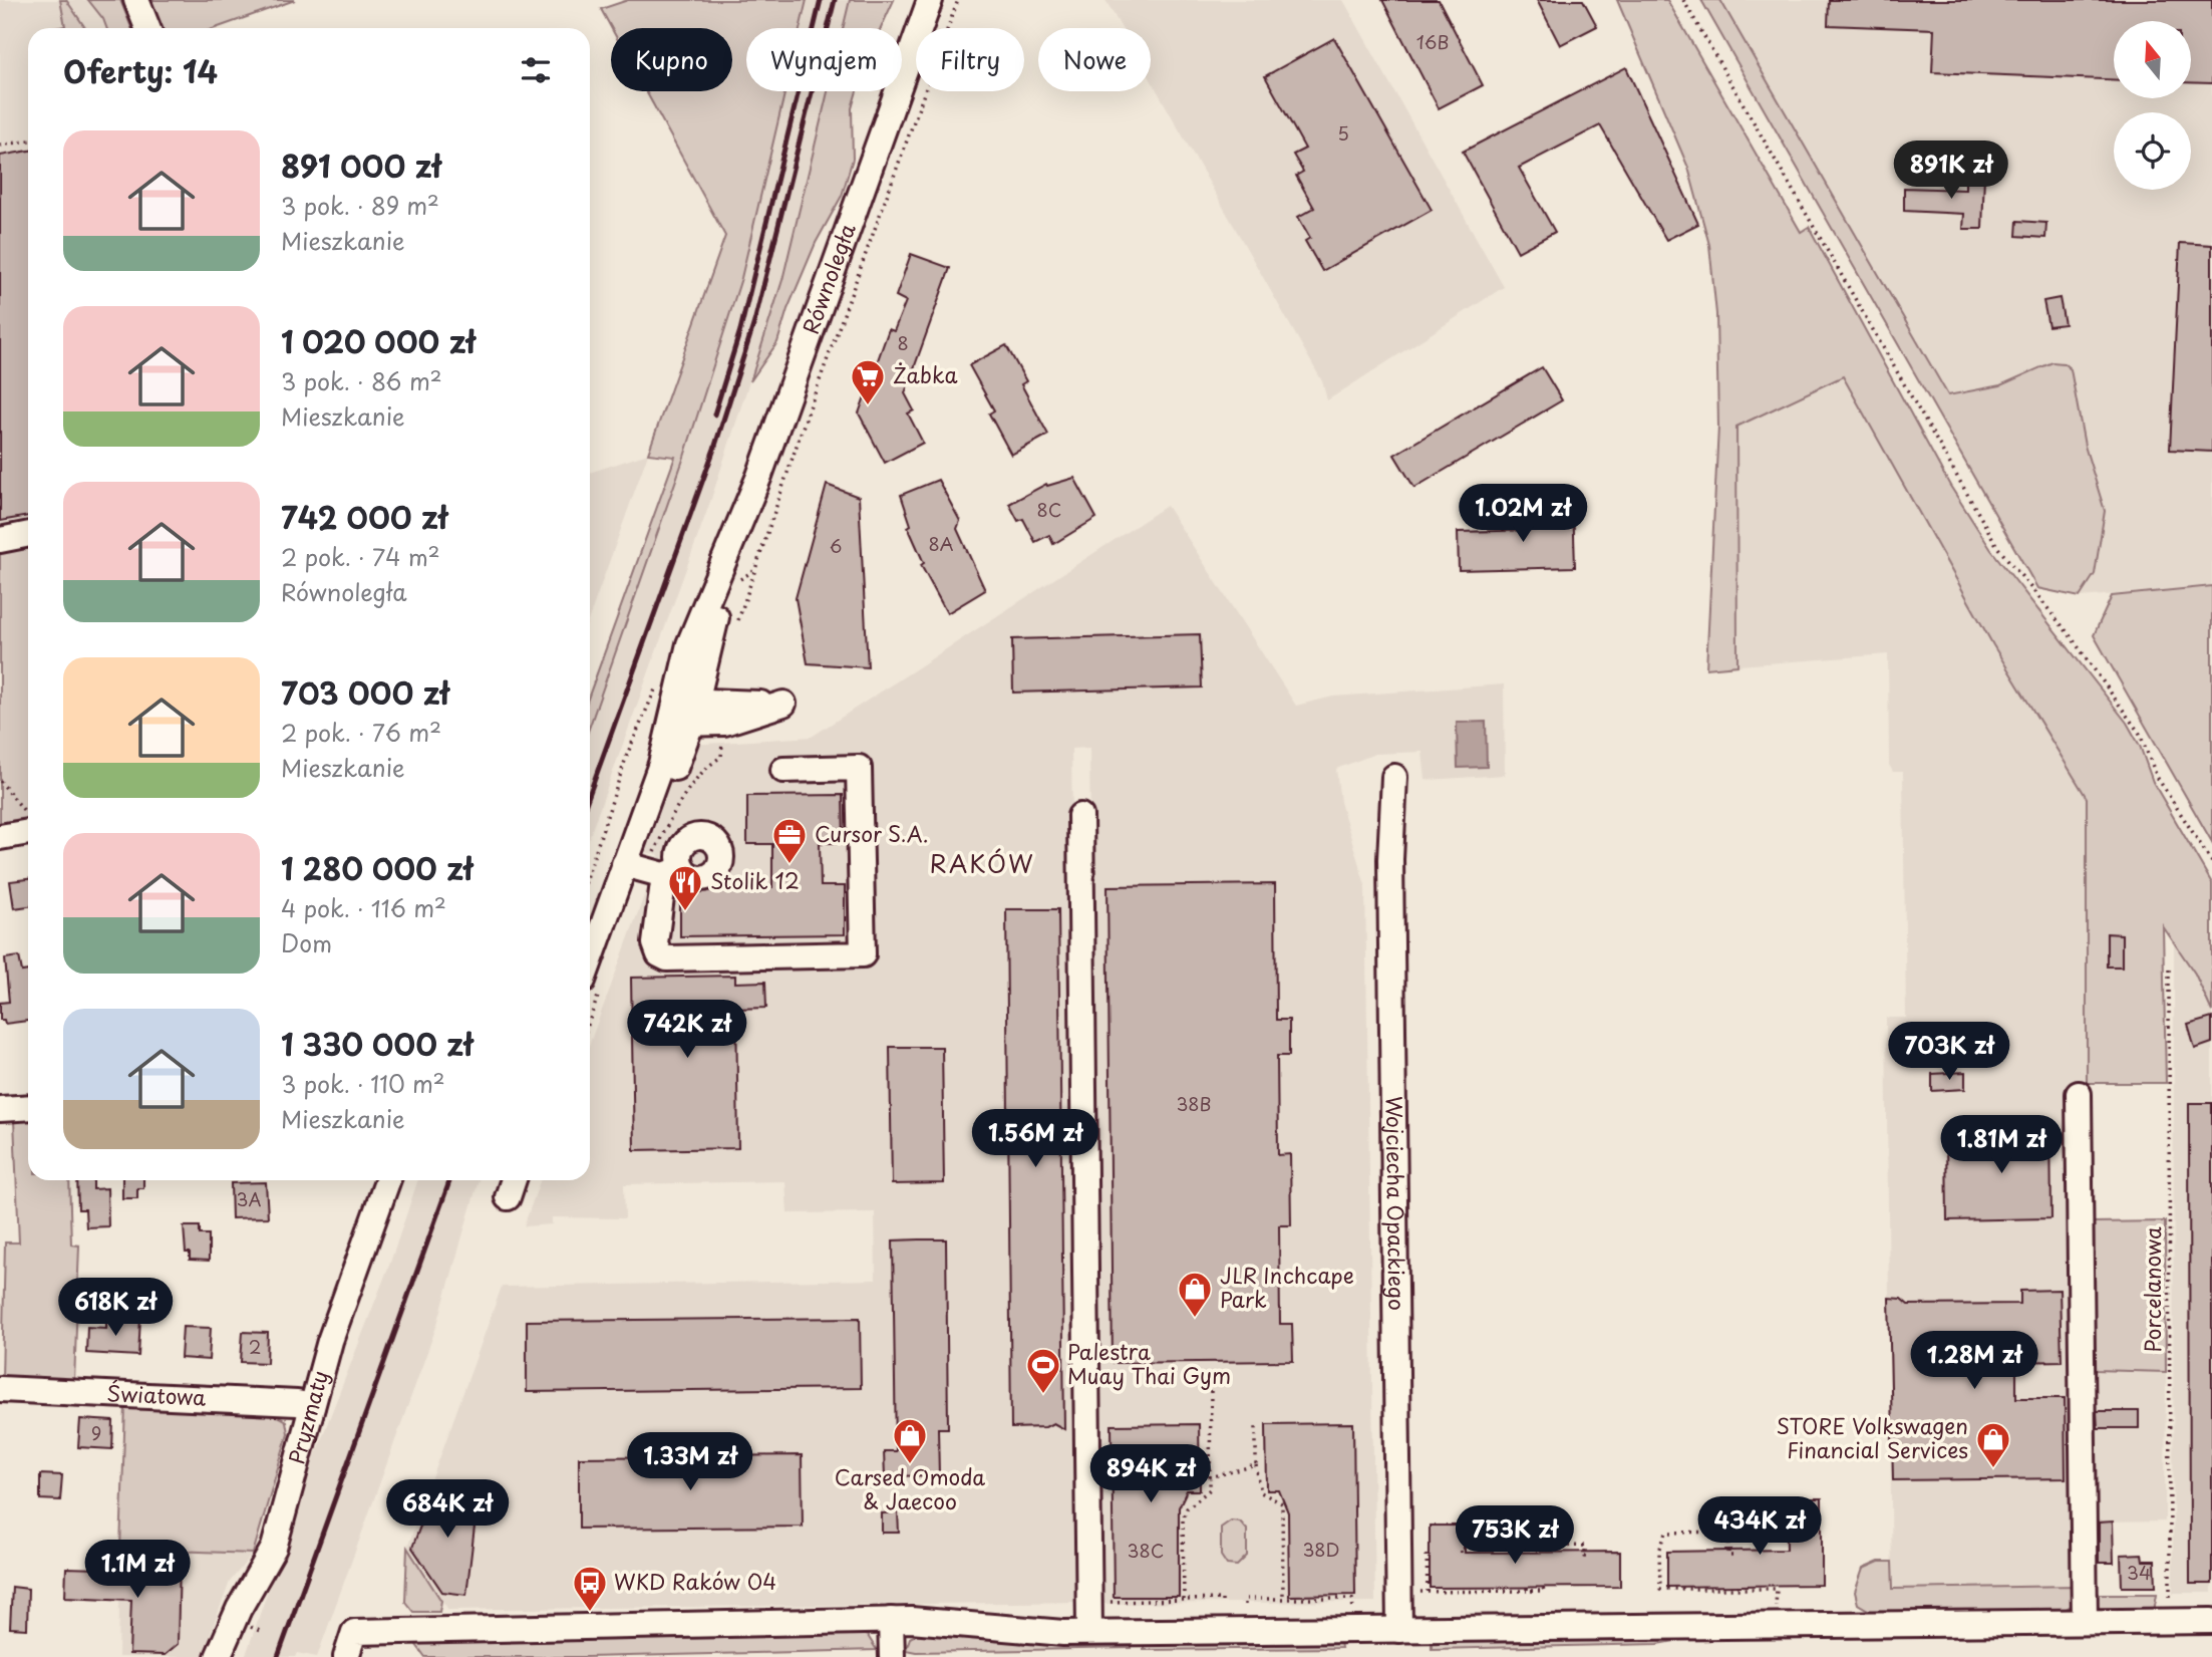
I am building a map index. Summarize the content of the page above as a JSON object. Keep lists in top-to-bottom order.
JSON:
{
  "streets": {
    "street": [
      "Równoległa",
      "Wojciecha Opackiego",
      "Światowa",
      "Pryzmaty"
    ],
    "path": ["Porcelanowa"]
  },
  "crossings": [
    ["Światowa", "Pryzmaty"]
  ],
  "districts": ["RAKÓW"],
  "places": {
    "supermarket": ["Żabka"],
    "office": ["Cursor S.A."],
    "restaurant": ["Stolik 12"],
    "shop": ["JLR Inchcape Park", "Carsed Omoda & Jaecoo", "STORE Volkswagen Financial Services"],
    "sports": ["Palestra Muay Thai Gym"],
    "bus stop": ["WKD Raków 04"]
  },
  "house_numbers": [
    "16B",
    "5",
    "8",
    "8C",
    "8A",
    "6",
    "38B",
    "3A",
    "2",
    "9",
    "38D",
    "38C",
    "34"
  ],
  "north": "top",
  "page": {
    "chip": [
      "Kupno",
      "Wynajem",
      "Filtry",
      "Nowe"
    ],
    "heading": "Oferty: 14",
    "list": [
      {
        "name": "891 000 zł",
        "note": "3 pok. · 89 m² · Mieszkanie"
      },
      {
        "name": "1 020 000 zł",
        "note": "3 pok. · 86 m² · Mieszkanie"
      },
      {
        "name": "742 000 zł",
        "note": "2 pok. · 74 m² · Równoległa"
      },
      {
        "name": "703 000 zł",
        "note": "2 pok. · 76 m² · Mieszkanie"
      },
      {
        "name": "1 280 000 zł",
        "note": "4 pok. · 116 m² · Dom"
      },
      {
        "name": "1 330 000 zł",
        "note": "3 pok. · 110 m² · Mieszkanie"
      }
    ],
    "price": [
      "891K zł",
      "1.02M zł",
      "742K zł",
      "703K zł",
      "1.56M zł",
      "1.81M zł",
      "618K zł",
      "1.28M zł",
      "1.33M zł",
      "894K zł",
      "684K zł",
      "434K zł",
      "753K zł",
      "1.1M zł"
    ]
  }
}
